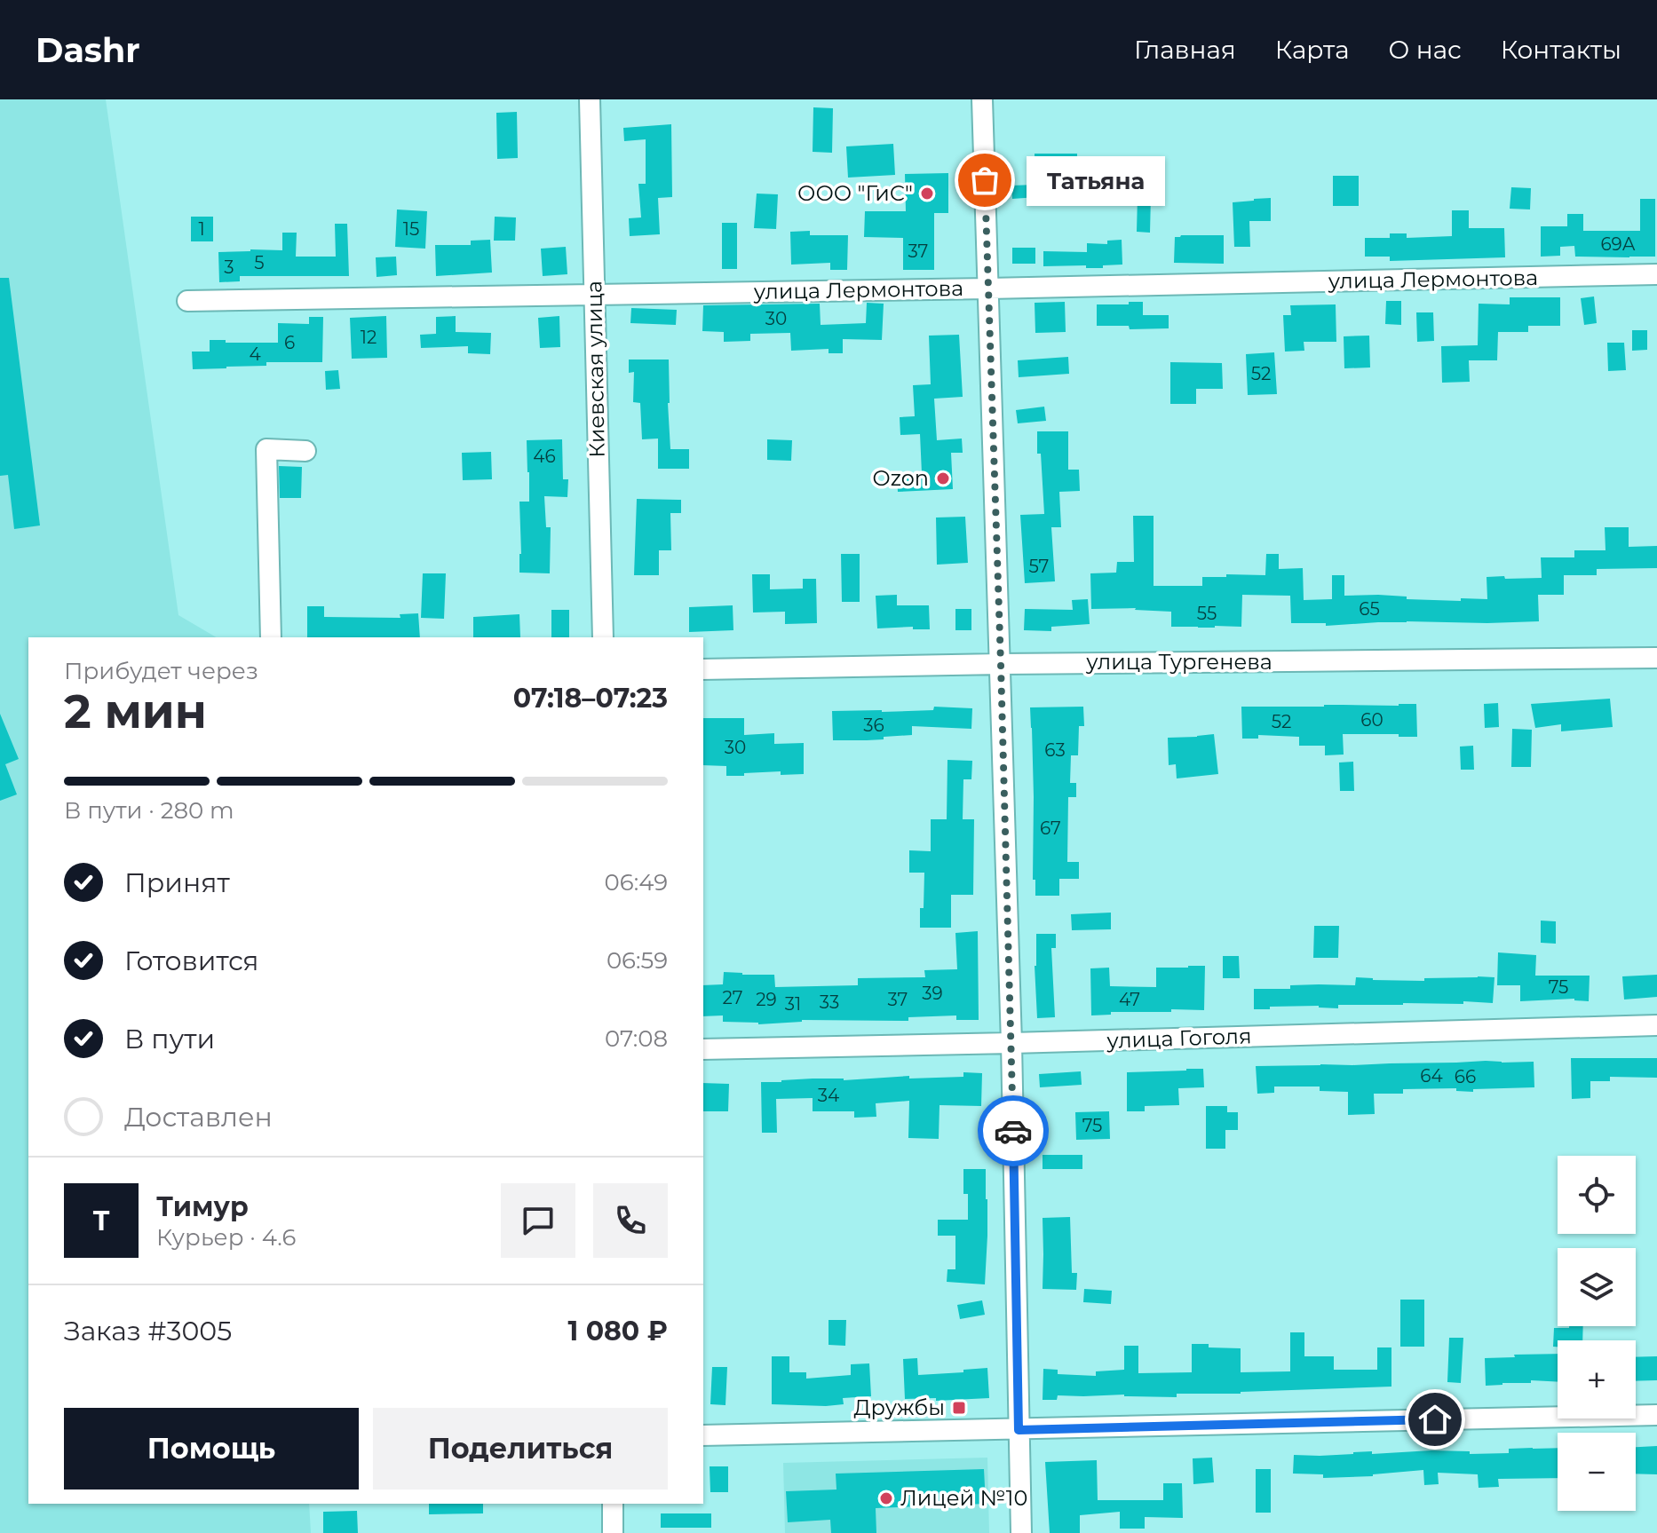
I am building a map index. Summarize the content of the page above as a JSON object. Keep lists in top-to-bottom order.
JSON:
{
  "streets": {
    "street": [
      "улица Лермонтова",
      "Киевская улица",
      "улица Тургенева",
      "улица Гоголя"
    ]
  },
  "crossings": [
    ["улица Лермонтова", "Киевская улица"]
  ],
  "places": {
    "other": [
      "Татьяна",
      "ООО \"ГиС\"",
      "Ozon",
      "Лицей №10"
    ],
    "transit": ["Дружбы"]
  },
  "house_numbers": [
    "1",
    "15",
    "69А",
    "37",
    "5",
    "3",
    "30",
    "12",
    "6",
    "4",
    "52",
    "46",
    "57",
    "65",
    "55",
    "60",
    "52",
    "36",
    "30",
    "63",
    "67",
    "75",
    "39",
    "27",
    "29",
    "37",
    "47",
    "33",
    "31",
    "64",
    "66",
    "34",
    "75"
  ],
  "page": {
    "header": "Dashr",
    "nav": [
      "Главная",
      "Карта",
      "О нас",
      "Контакты"
    ],
    "bubble": "Татьяна",
    "heading": ["2 мин", "Прибудет через", "07:18–07:23"],
    "panel": [
      "Тимур",
      "Курьер · 4.6",
      "Заказ #3005",
      "1 080 ₽"
    ],
    "bar": "В пути · 280 m",
    "list": [
      ["Принят", "06:49"],
      ["Готовится", "06:59"],
      ["В пути", "07:08"],
      "Доставлен"
    ],
    "map_buttons": ["+", "−"],
    "round": "Т",
    "buttons": ["Помощь", "Поделиться"]
  }
}
